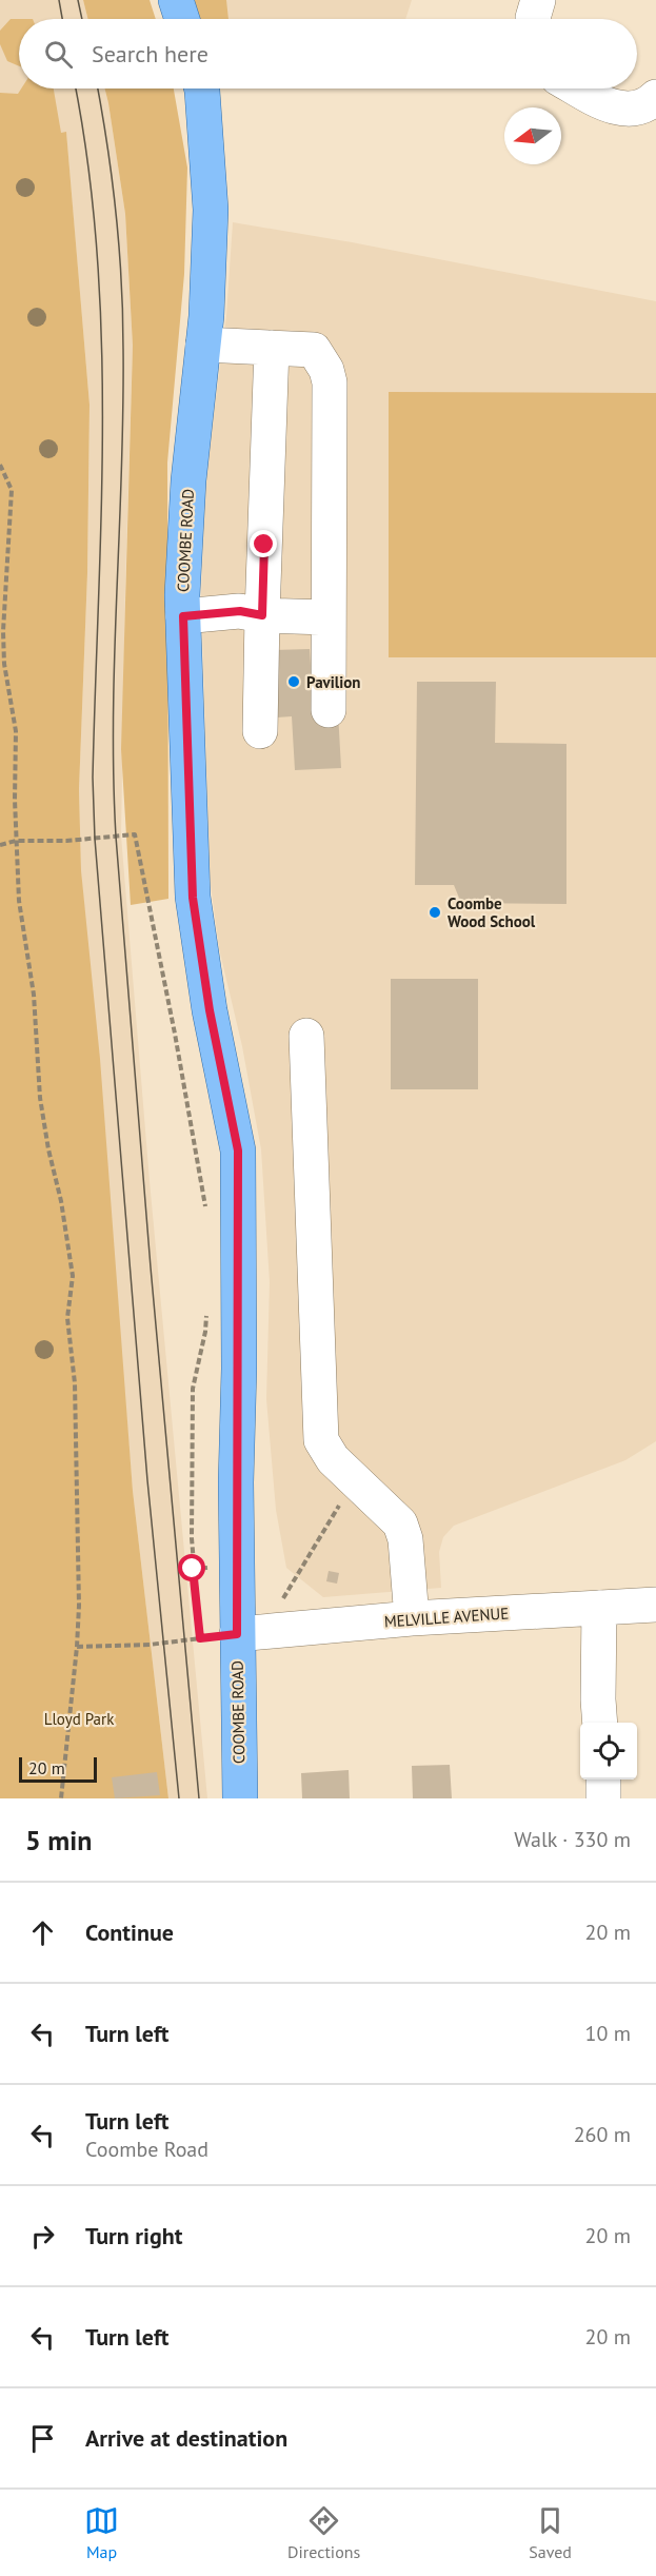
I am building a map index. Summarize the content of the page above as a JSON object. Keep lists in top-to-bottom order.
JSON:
{
  "streets": {
    "main road": ["COOMBE ROAD"],
    "street": ["MELVILLE AVENUE"]
  },
  "crossings": [
    ["COOMBE ROAD", "MELVILLE AVENUE"]
  ],
  "parks": ["Lloyd Park"],
  "places": ["Pavilion", "Coombe Wood School"],
  "scale_bar": "20 m",
  "north": "left",
  "page": {
    "search": "Search here",
    "scale": "20 m",
    "heading": ["5 min", "Walk · 330 m"],
    "list": [
      ["Continue", "20 m"],
      ["Turn left", "10 m"],
      ["Turn left", "Coombe Road", "260 m"],
      ["Turn right", "20 m"],
      ["Turn left", "20 m"],
      "Arrive at destination"
    ],
    "nav": ["Map", "Directions", "Saved"]
  }
}
